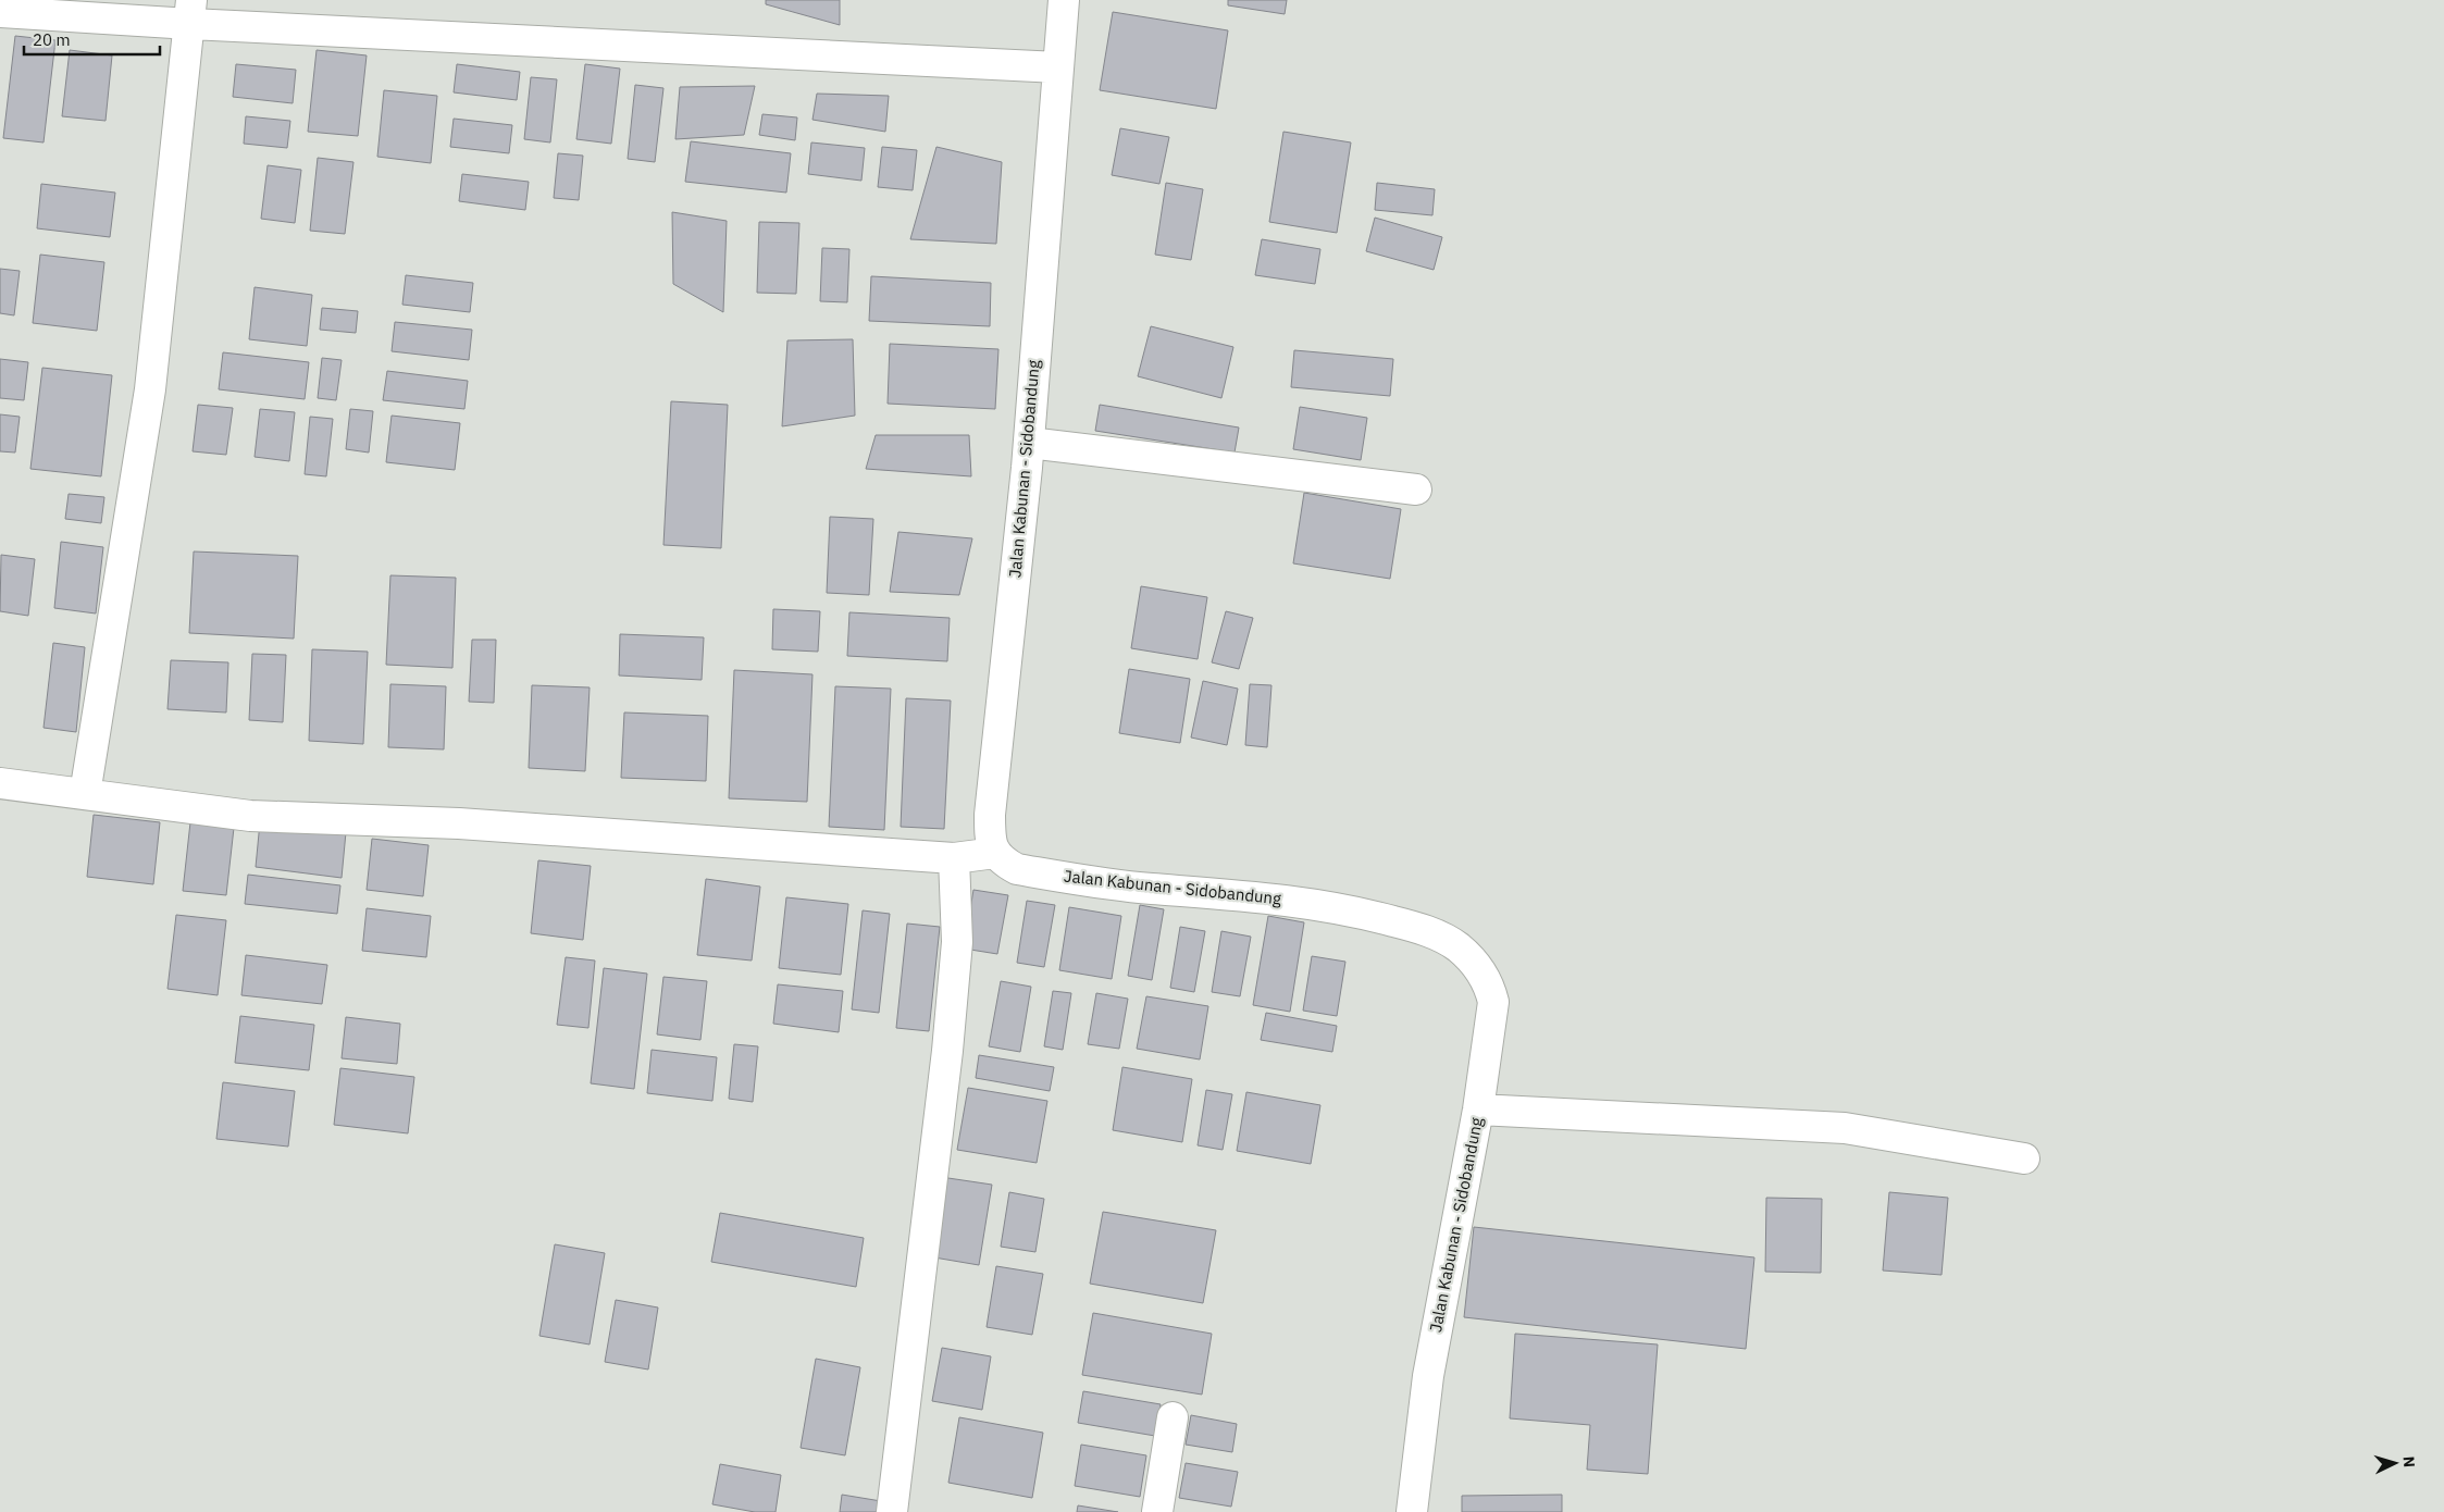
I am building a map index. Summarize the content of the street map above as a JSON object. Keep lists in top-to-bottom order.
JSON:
{
  "streets": {
    "street": ["Jalan Kabunan - Sidobandung"]
  },
  "scale_bar": "20 m",
  "north": "right"
}
